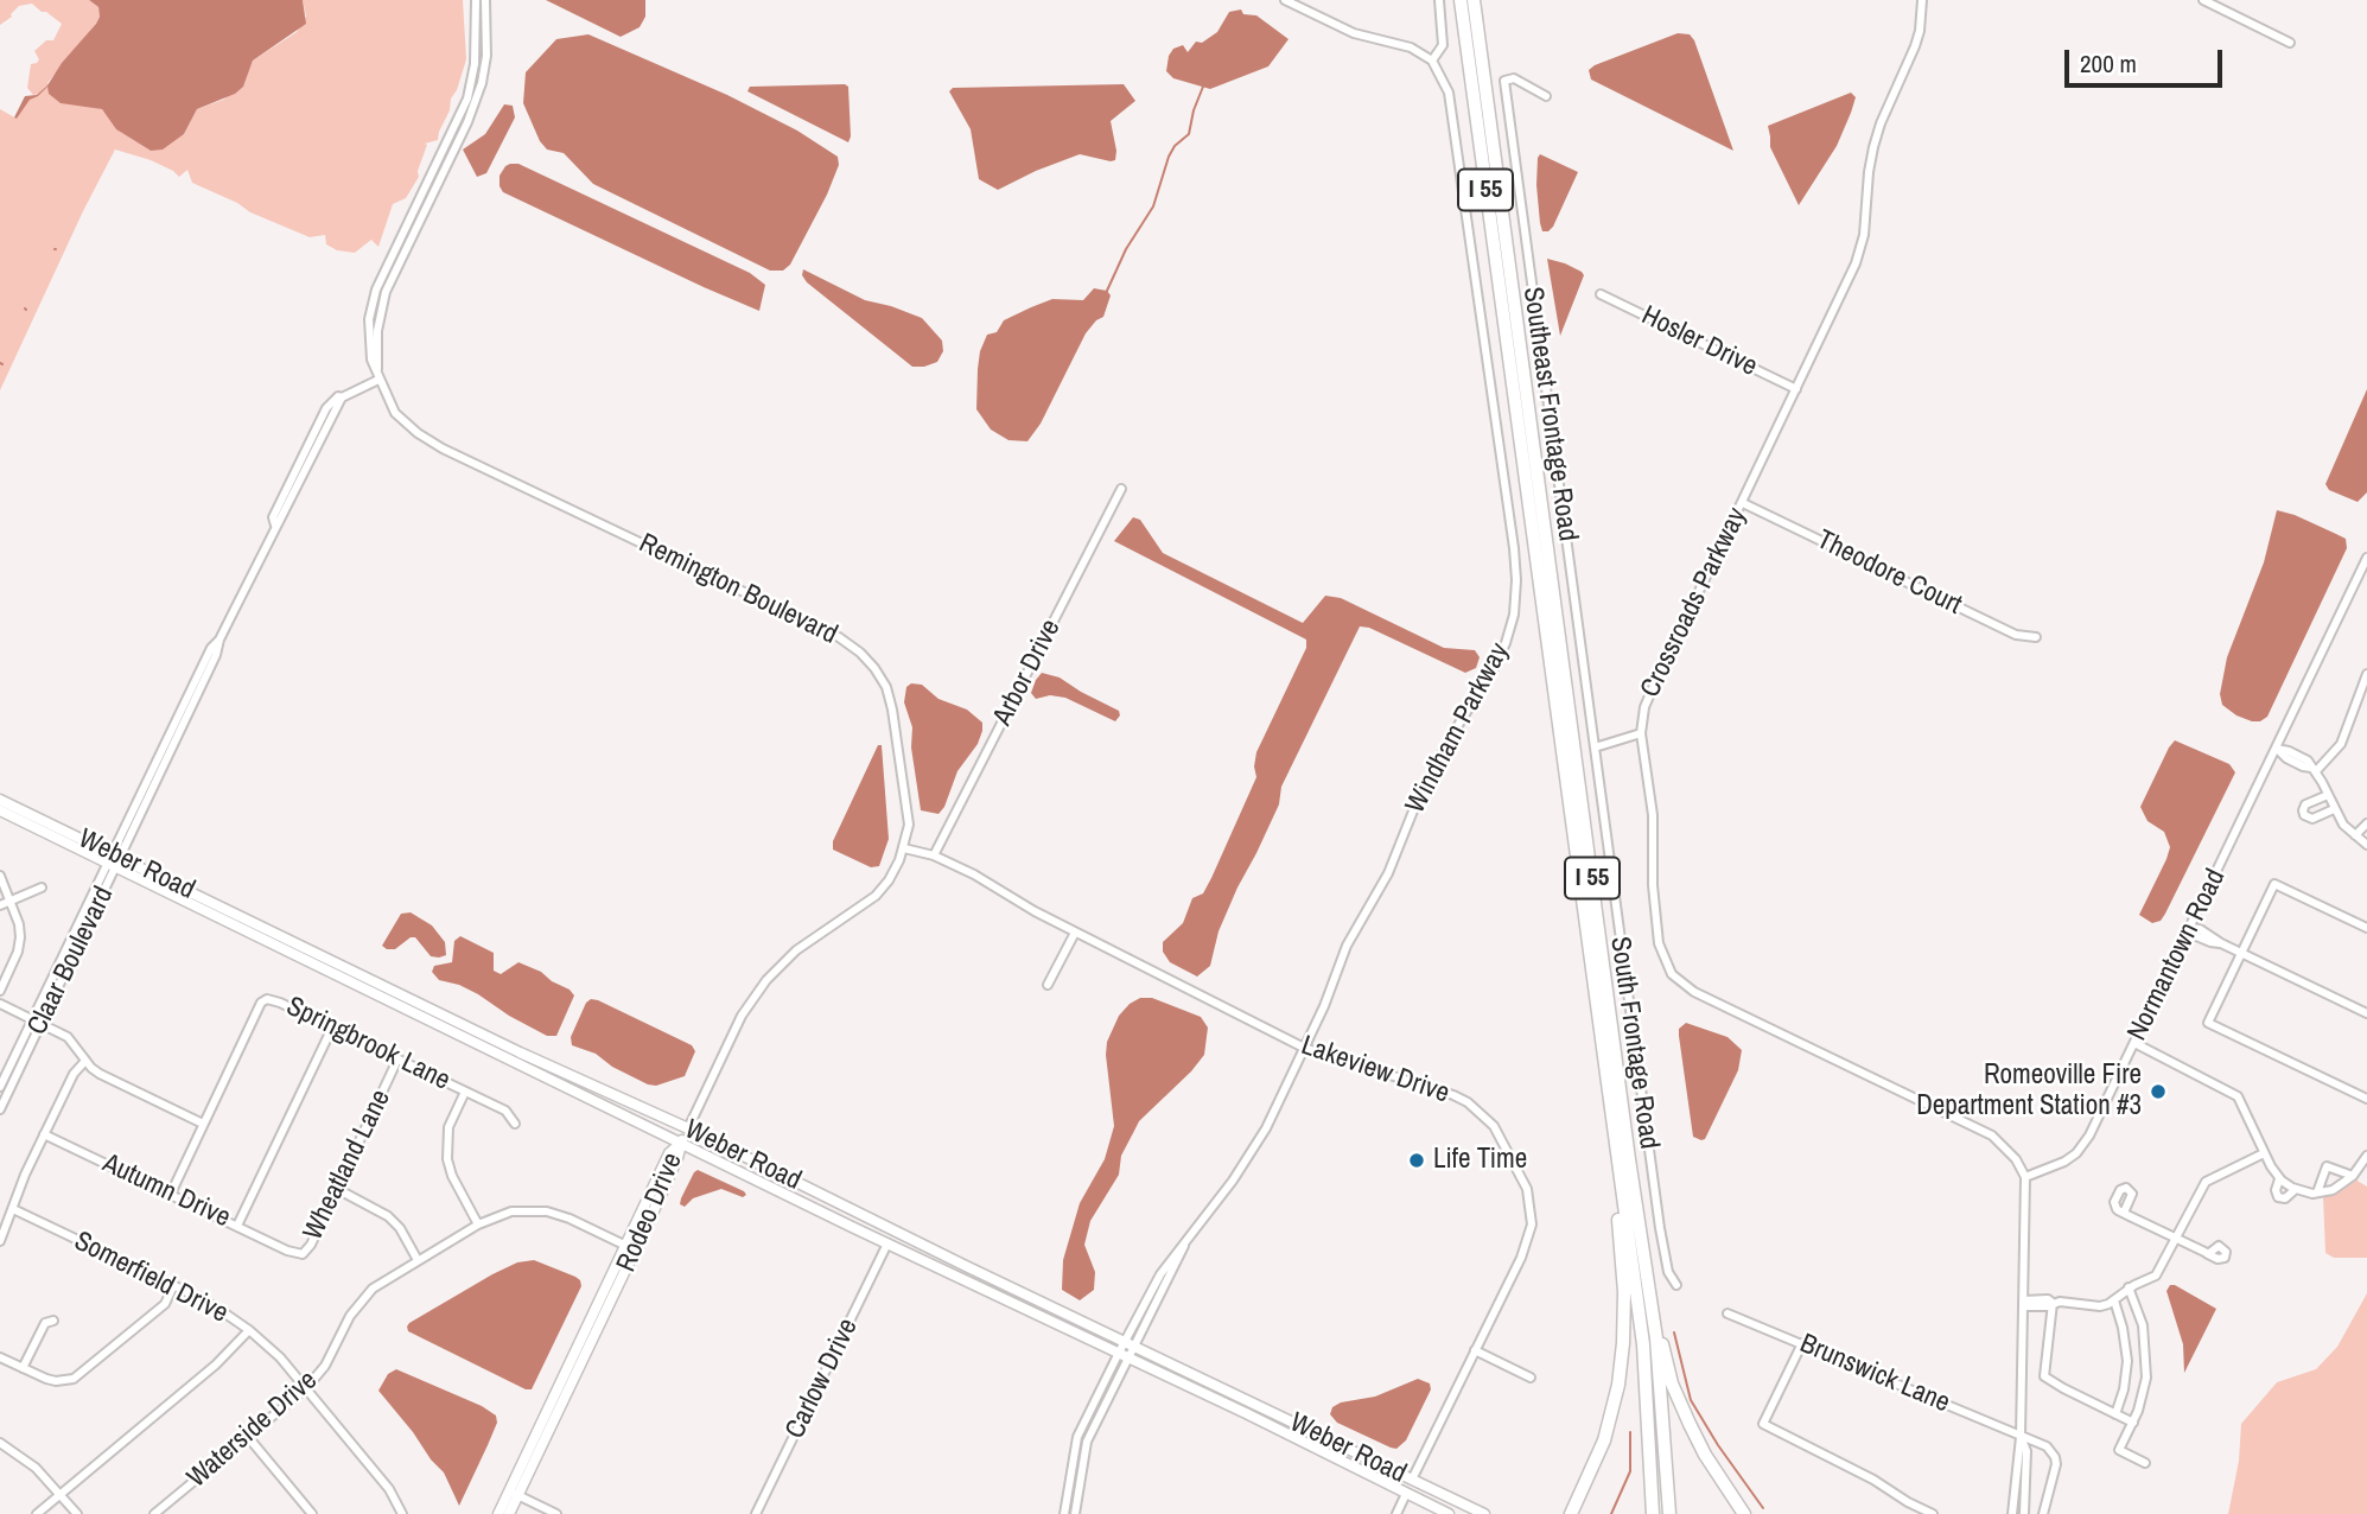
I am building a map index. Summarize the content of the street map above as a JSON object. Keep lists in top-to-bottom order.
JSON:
{
  "streets": {
    "highway": ["I 55"],
    "main road": ["Remington Boulevard", "Weber Road", "Rodeo Drive"],
    "street": [
      "Hosler Drive",
      "Southeast Frontage Road",
      "Theodore Court",
      "Crossroads Parkway",
      "Arbor Drive",
      "Windham Parkway",
      "Normantown Road",
      "Claar Boulevard",
      "South Frontage Road",
      "Springbrook Lane",
      "Lakeview Drive",
      "Wheatland Lane",
      "Autumn Drive",
      "Somerfield Drive",
      "Brunswick Lane",
      "Carlow Drive",
      "Waterside Drive"
    ]
  },
  "crossings": [
    ["Hosler Drive", "Crossroads Parkway"],
    ["Southeast Frontage Road", "South Frontage Road"],
    ["Theodore Court", "Crossroads Parkway"],
    ["Remington Boulevard", "Weber Road"],
    ["Remington Boulevard", "Lakeview Drive"],
    ["Remington Boulevard", "Rodeo Drive"],
    ["Crossroads Parkway", "Normantown Road"],
    ["Arbor Drive", "Lakeview Drive"],
    ["Windham Parkway", "Weber Road"],
    ["Windham Parkway", "Lakeview Drive"],
    ["Weber Road", "Claar Boulevard"],
    ["Weber Road", "Lakeview Drive"],
    ["Weber Road", "Rodeo Drive"],
    ["Weber Road", "Carlow Drive"],
    ["Springbrook Lane", "Wheatland Lane"],
    ["Wheatland Lane", "Autumn Drive"],
    ["Rodeo Drive", "Waterside Drive"],
    ["Somerfield Drive", "Waterside Drive"]
  ],
  "places": ["Romeoville Fire Department Station #3", "Life Time"],
  "scale_bar": "200 m"
}
